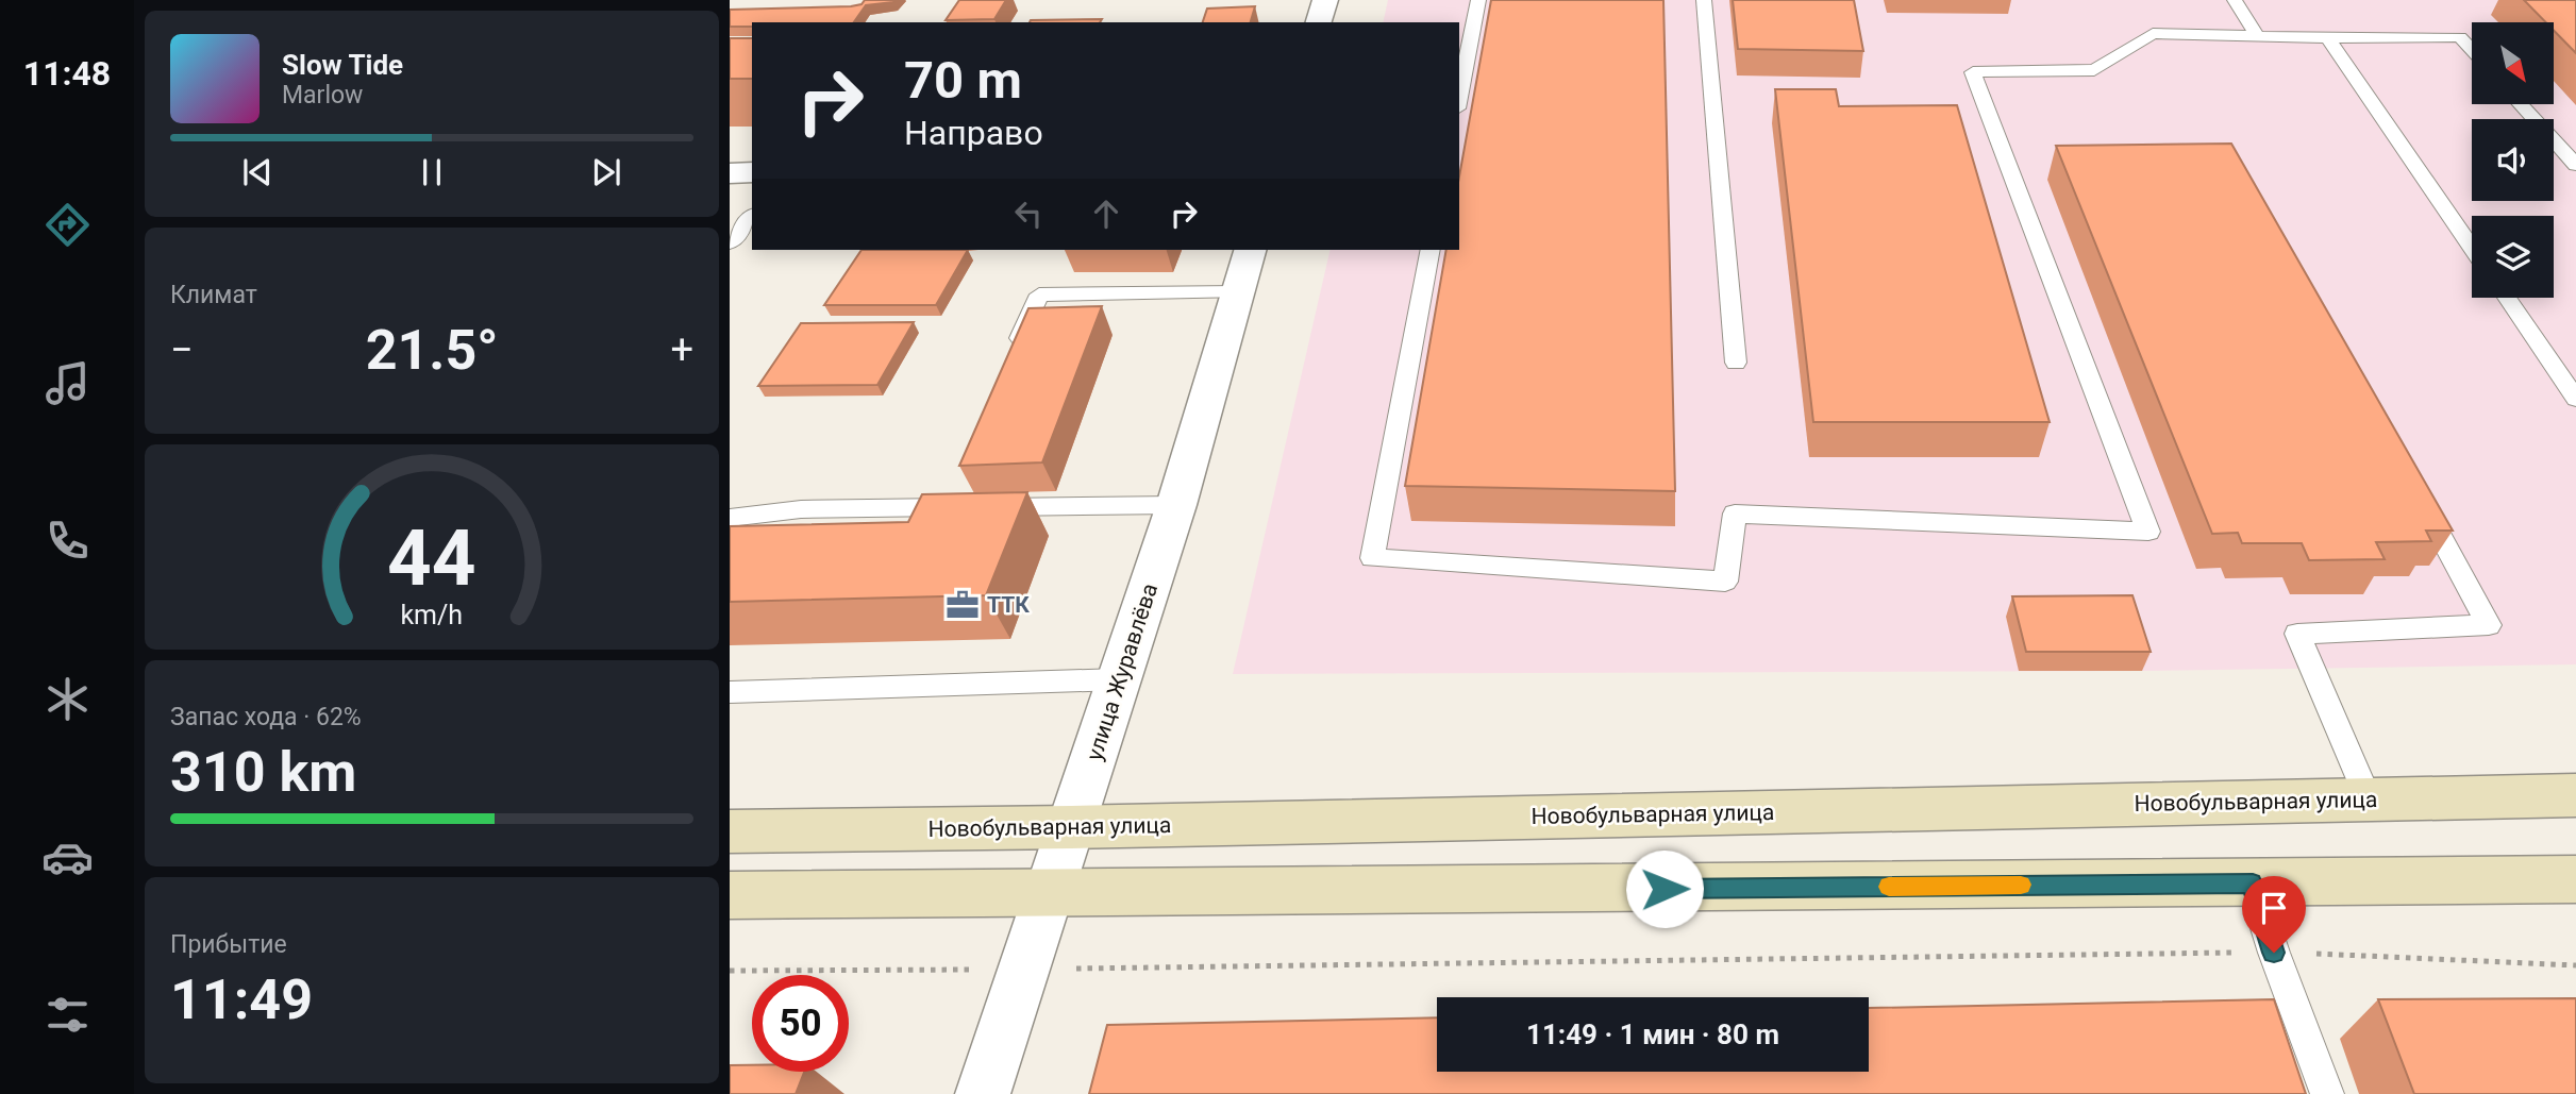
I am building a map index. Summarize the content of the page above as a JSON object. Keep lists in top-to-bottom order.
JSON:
{
  "streets": {
    "main road": ["Новобульварная улица"],
    "street": ["улица Журавлёва"]
  },
  "crossings": [
    ["улица Журавлёва", "Новобульварная улица"]
  ],
  "places": {
    "office": ["ТТК"]
  },
  "north": "bottom right",
  "page": {
    "tabs": "11:48",
    "turn": ["70 m", "Направо"],
    "song": ["Slow Tide", "Marlow"],
    "tile": [
      "Климат",
      ["Запас хода · 62%", "310 km"],
      ["Прибытие", "11:49"]
    ],
    "heat": ["−", "21.5°", "+"],
    "limit": "50",
    "trip": "11:49 · 1 мин · 80 m",
    "gauge": ["44", "km/h"]
  }
}
